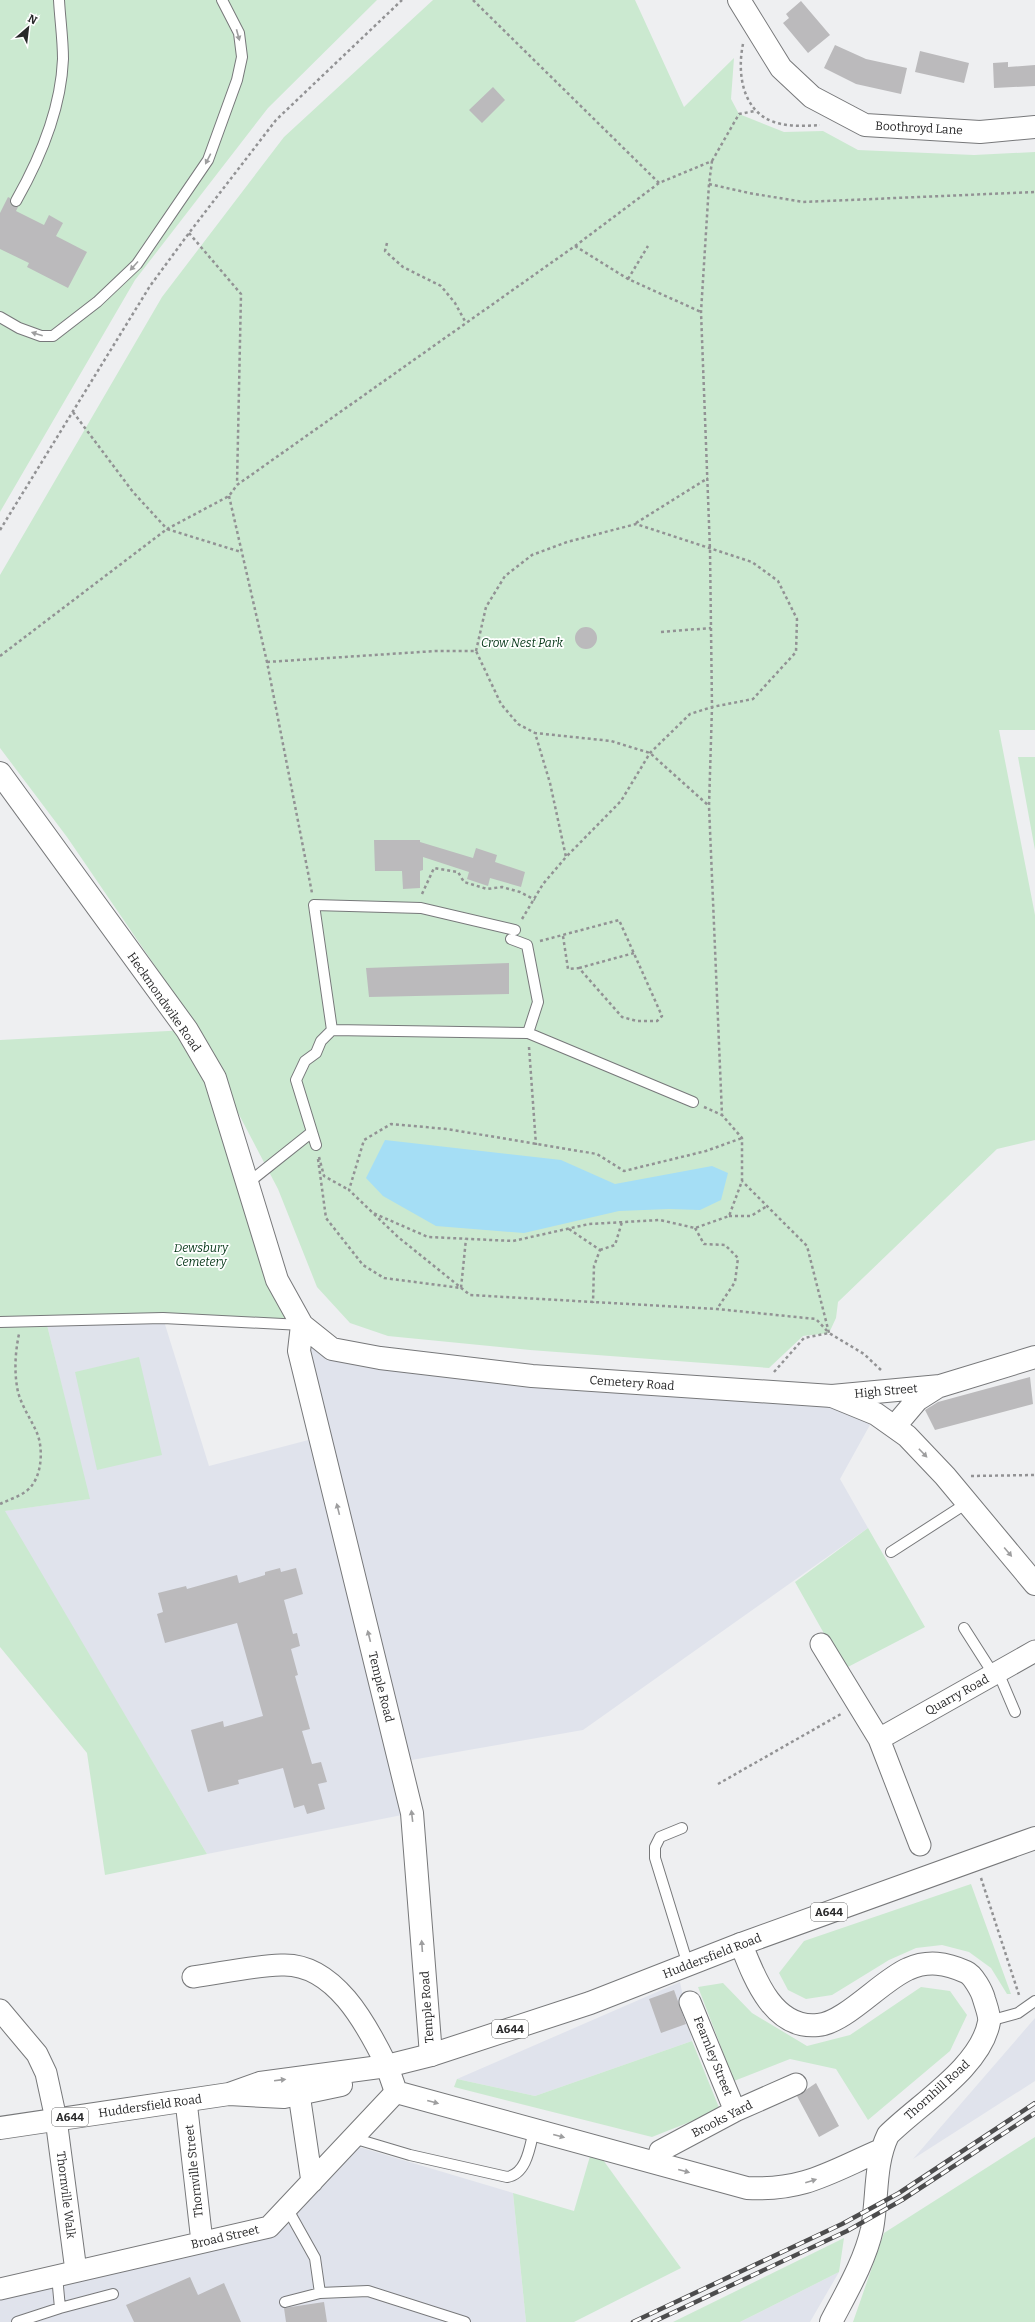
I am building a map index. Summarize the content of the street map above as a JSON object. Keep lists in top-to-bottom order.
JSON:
{
  "streets": {
    "main road": [
      "Boothroyd Lane",
      "Heckmondwike Road",
      "Cemetery Road",
      "High Street",
      "Temple Road",
      "A644",
      "Huddersfield Road",
      "Thornhill Road"
    ],
    "street": [
      "Quarry Road",
      "Fearnley Street",
      "Brooks Yard",
      "Thornville Street",
      "Thornville Walk",
      "Broad Street"
    ]
  },
  "crossings": [
    ["Heckmondwike Road", "Cemetery Road"],
    ["Heckmondwike Road", "Temple Road"],
    ["Cemetery Road", "High Street"],
    ["Cemetery Road", "Temple Road"],
    ["Temple Road", "Huddersfield Road"],
    ["Huddersfield Road", "Thornhill Road"],
    ["Huddersfield Road", "Thornville Street"],
    ["Huddersfield Road", "Thornville Walk"],
    ["Fearnley Street", "Brooks Yard"],
    ["Thornville Street", "Broad Street"],
    ["Thornville Walk", "Broad Street"]
  ],
  "one_way": ["Temple Road"],
  "parks": ["Crow Nest Park", "Dewsbury Cemetery"],
  "north": "top right"
}
